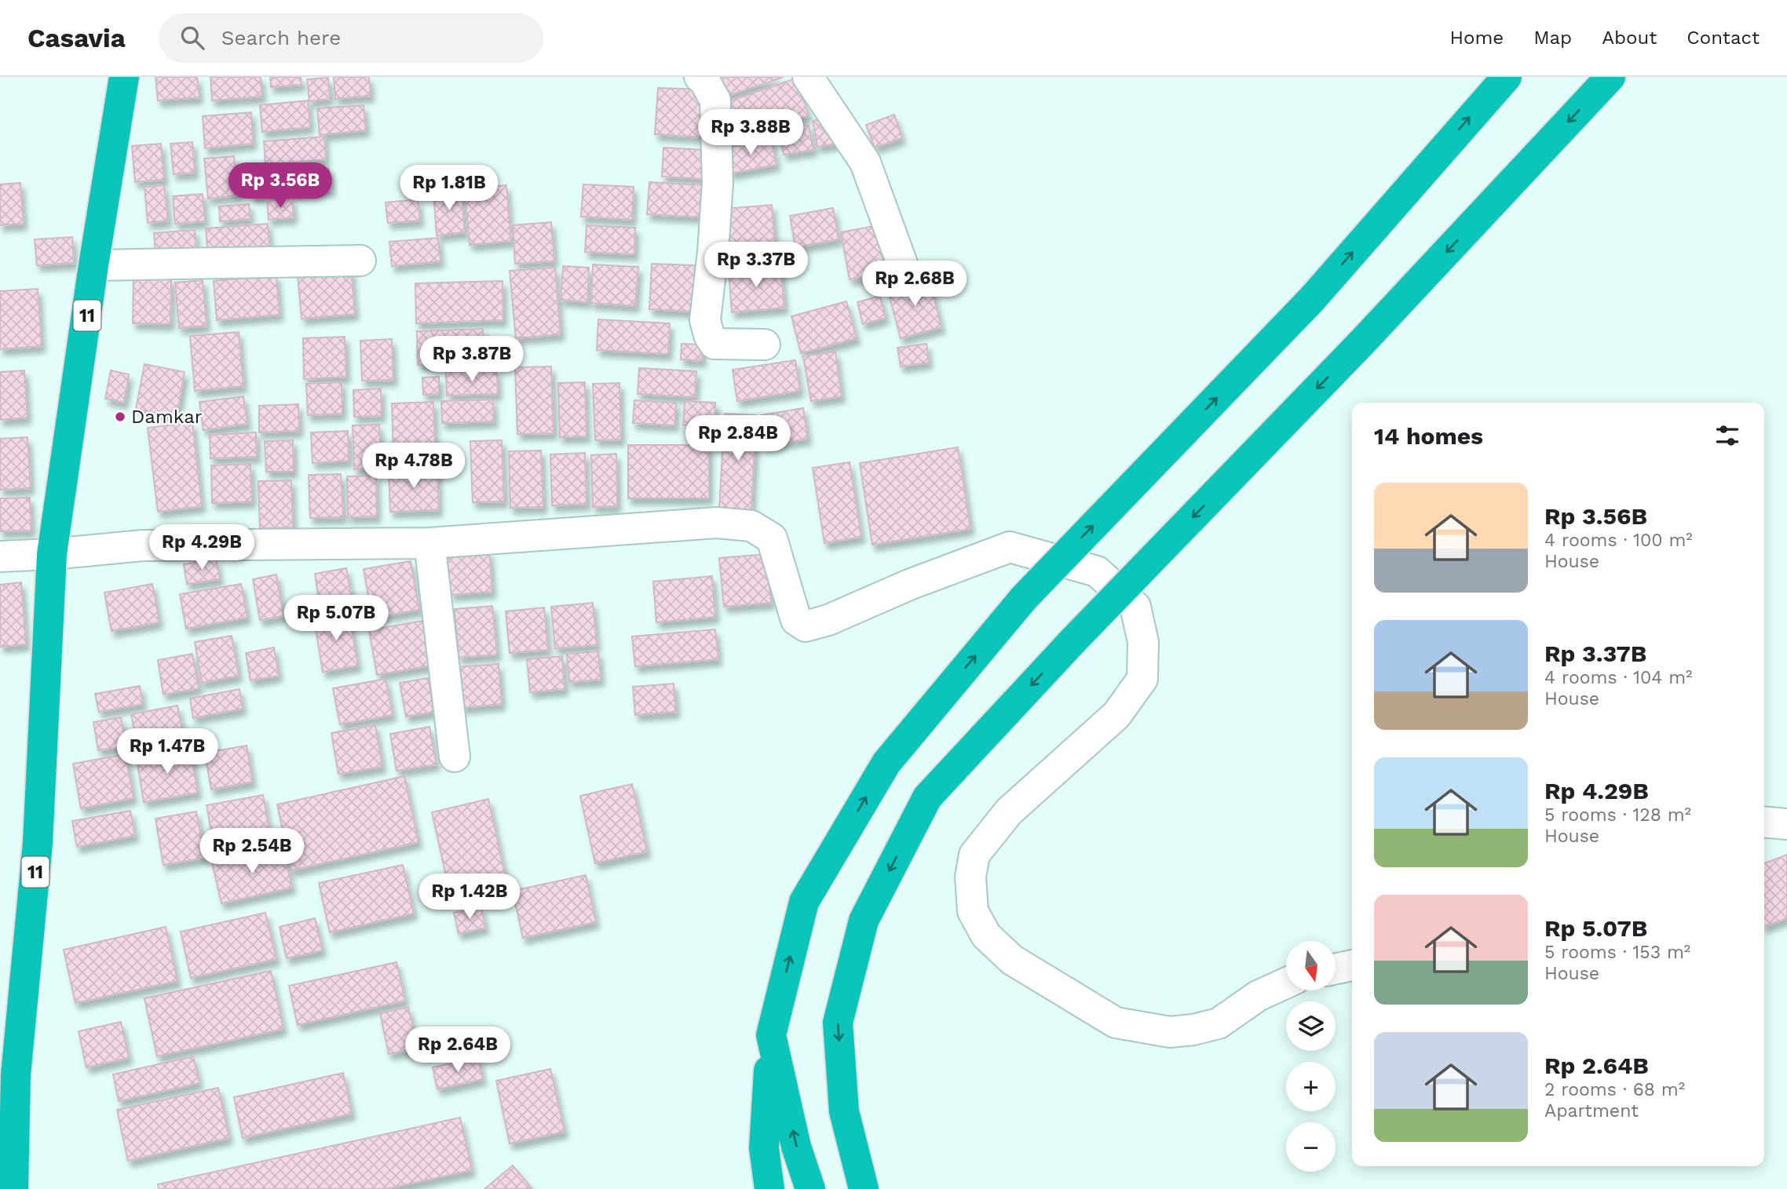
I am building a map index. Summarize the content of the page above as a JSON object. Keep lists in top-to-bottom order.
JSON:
{
  "streets": {
    "highway": ["11"]
  },
  "places": ["Damkar"],
  "north": "bottom",
  "page": {
    "header": "Casavia",
    "search": "Search here",
    "nav": [
      "Home",
      "Map",
      "About",
      "Contact"
    ],
    "price": [
      "Rp 3.88B",
      "Rp 3.56B",
      "Rp 1.81B",
      "Rp 3.37B",
      "Rp 2.68B",
      "Rp 3.87B",
      "Rp 2.84B",
      "Rp 4.78B",
      "Rp 4.29B",
      "Rp 5.07B",
      "Rp 1.47B",
      "Rp 2.54B",
      "Rp 1.42B",
      "Rp 2.64B"
    ],
    "heading": "14 homes",
    "list": [
      {
        "name": "Rp 3.56B",
        "note": "4 rooms · 100 m² · House"
      },
      {
        "name": "Rp 3.37B",
        "note": "4 rooms · 104 m² · House"
      },
      {
        "name": "Rp 4.29B",
        "note": "5 rooms · 128 m² · House"
      },
      {
        "name": "Rp 5.07B",
        "note": "5 rooms · 153 m² · House"
      },
      {
        "name": "Rp 2.64B",
        "note": "2 rooms · 68 m² · Apartment"
      }
    ],
    "map_buttons": ["+", "−"]
  }
}
